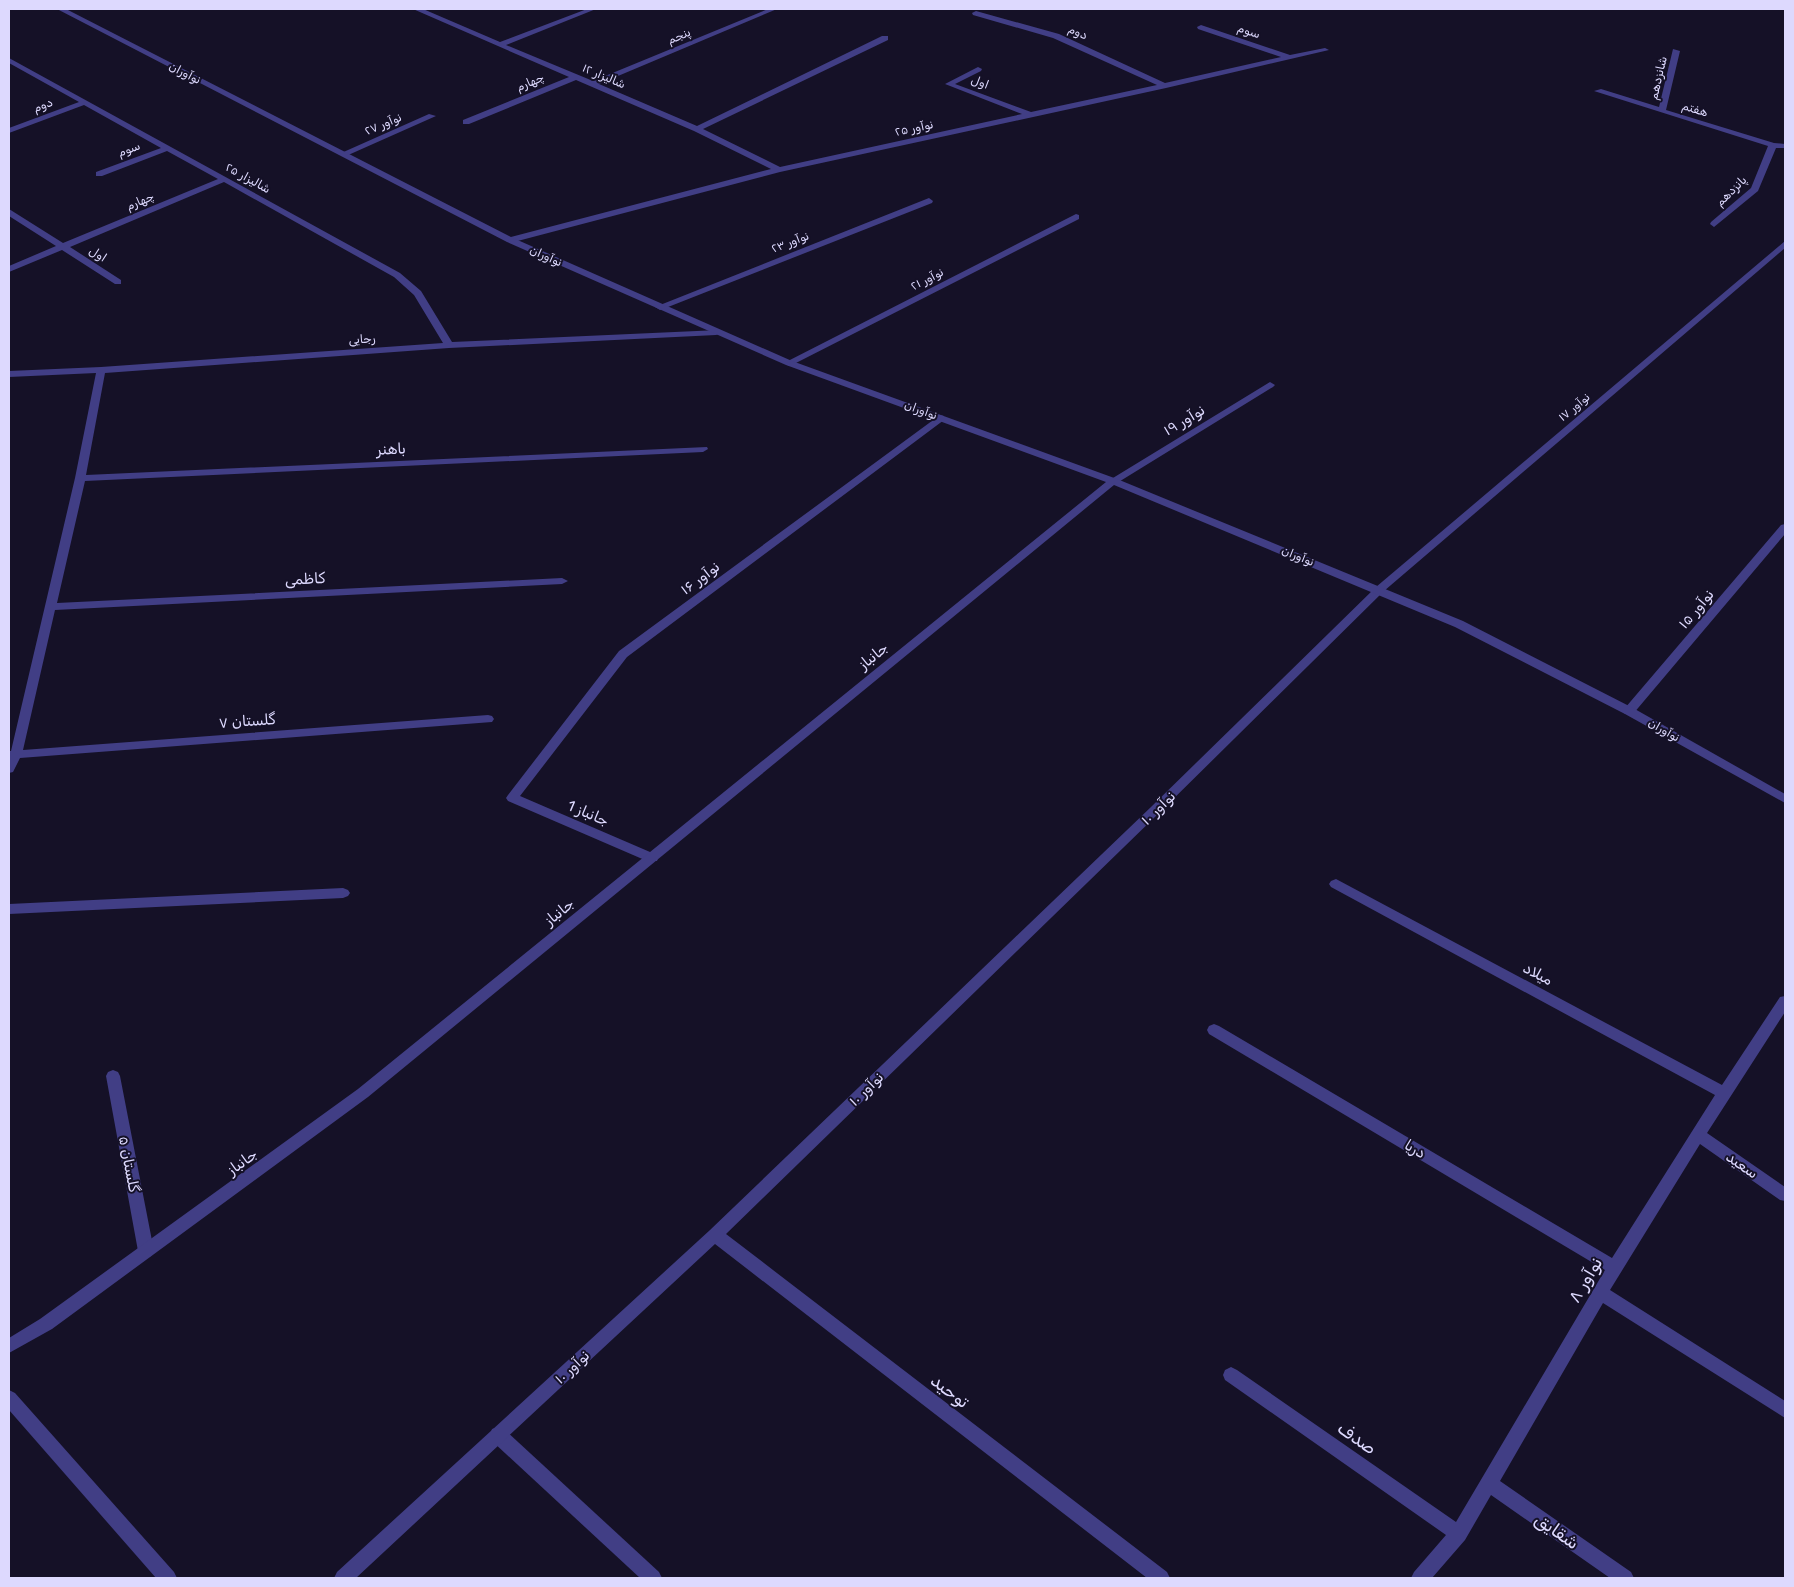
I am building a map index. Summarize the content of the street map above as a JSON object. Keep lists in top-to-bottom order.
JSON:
{
  "streets": {
    "street": [
      "سوم",
      "دوم",
      "پنجم",
      "نوآوران",
      "شالیزار ۱۲",
      "شانزدهم",
      "چهارم",
      "اول",
      "هفتم",
      "نوآور ۲۷",
      "نوآور ۲۵",
      "شالیزار ۲۵",
      "پانزدهم",
      "نوآور ۲۳",
      "نوآور ۲۱",
      "رجایی",
      "نوآور ۱۷",
      "نوآور ۱۹",
      "باهنر",
      "نوآور ۱۶",
      "کاظمی",
      "نوآور ۱۵",
      "جانباز",
      "گلستان ۷",
      "نوآور ۱۰",
      "جانباز 1",
      "میلاد",
      "دریا",
      "گلستان ۵",
      "سعید",
      "نوآور ۸",
      "توحید",
      "صدف",
      "شقایق"
    ]
  },
  "crossings": [
    ["سوم", "نوآور ۲۵"],
    ["سوم", "شالیزار ۲۵"],
    ["دوم", "نوآور ۲۵"],
    ["دوم", "شالیزار ۲۵"],
    ["پنجم", "شالیزار ۱۲"],
    ["نوآوران", "نوآور ۲۷"],
    ["نوآوران", "نوآور ۲۵"],
    ["نوآوران", "نوآور ۲۳"],
    ["نوآوران", "نوآور ۲۱"],
    ["نوآوران", "رجایی"],
    ["نوآوران", "نوآور ۱۷"],
    ["نوآوران", "نوآور ۱۹"],
    ["نوآوران", "نوآور ۱۶"],
    ["نوآوران", "نوآور ۱۵"],
    ["نوآوران", "جانباز"],
    ["نوآوران", "نوآور ۱۰"],
    ["شالیزار ۱۲", "چهارم"],
    ["شالیزار ۱۲", "نوآور ۲۵"],
    ["شانزدهم", "هفتم"],
    ["چهارم", "اول"],
    ["چهارم", "شالیزار ۲۵"],
    ["اول", "نوآور ۲۵"],
    ["هفتم", "پانزدهم"],
    ["شالیزار ۲۵", "رجایی"],
    ["نوآور ۱۷", "نوآور ۱۰"],
    ["نوآور ۱۹", "جانباز"],
    ["نوآور ۱۶", "جانباز 1"],
    ["جانباز", "جانباز 1"],
    ["جانباز", "گلستان ۵"],
    ["نوآور ۱۰", "توحید"],
    ["میلاد", "نوآور ۸"],
    ["دریا", "نوآور ۸"],
    ["سعید", "نوآور ۸"],
    ["نوآور ۸", "صدف"],
    ["نوآور ۸", "شقایق"]
  ]
}
